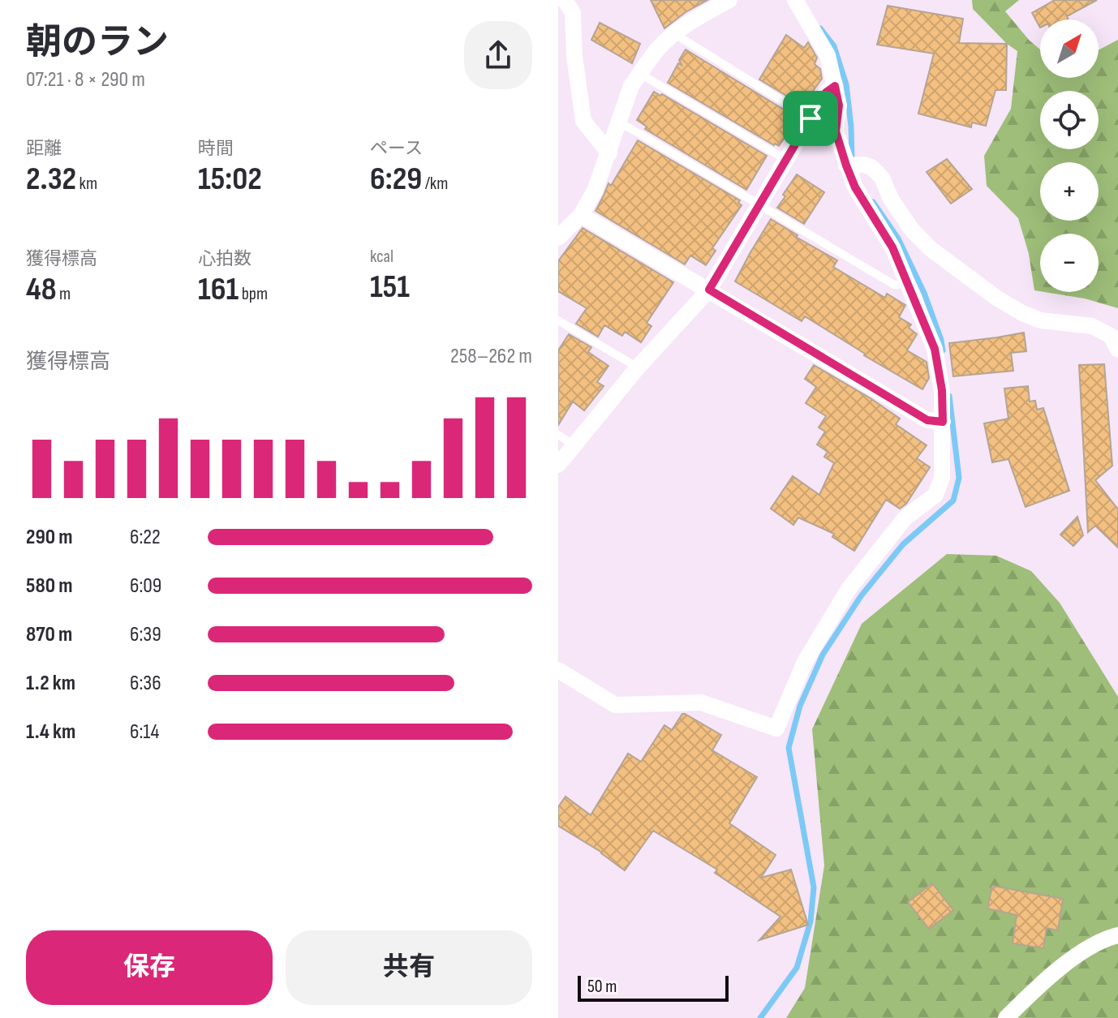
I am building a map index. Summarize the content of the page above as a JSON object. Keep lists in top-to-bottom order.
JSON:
{
  "scale_bar": "50 m",
  "north": "top right",
  "page": {
    "heading": ["朝のラン", "07:21 · 8 × 290 m"],
    "map_buttons": ["+", "−"],
    "stats": [
      ["距離", "2.32 km"],
      ["時間", "15:02"],
      ["ペース", "6:29 /km"],
      ["獲得標高", "48 m"],
      ["心拍数", "161 bpm"],
      ["kcal", "151"]
    ],
    "chart": ["獲得標高", "258–262 m"],
    "list": [
      {
        "name": "290 m",
        "note": "6:22"
      },
      {
        "name": "580 m",
        "note": "6:09"
      },
      {
        "name": "870 m",
        "note": "6:39"
      },
      {
        "name": "1.2 km",
        "note": "6:36"
      },
      {
        "name": "1.4 km",
        "note": "6:14"
      }
    ],
    "buttons": ["保存", "共有"],
    "scale": "50 m"
  }
}
